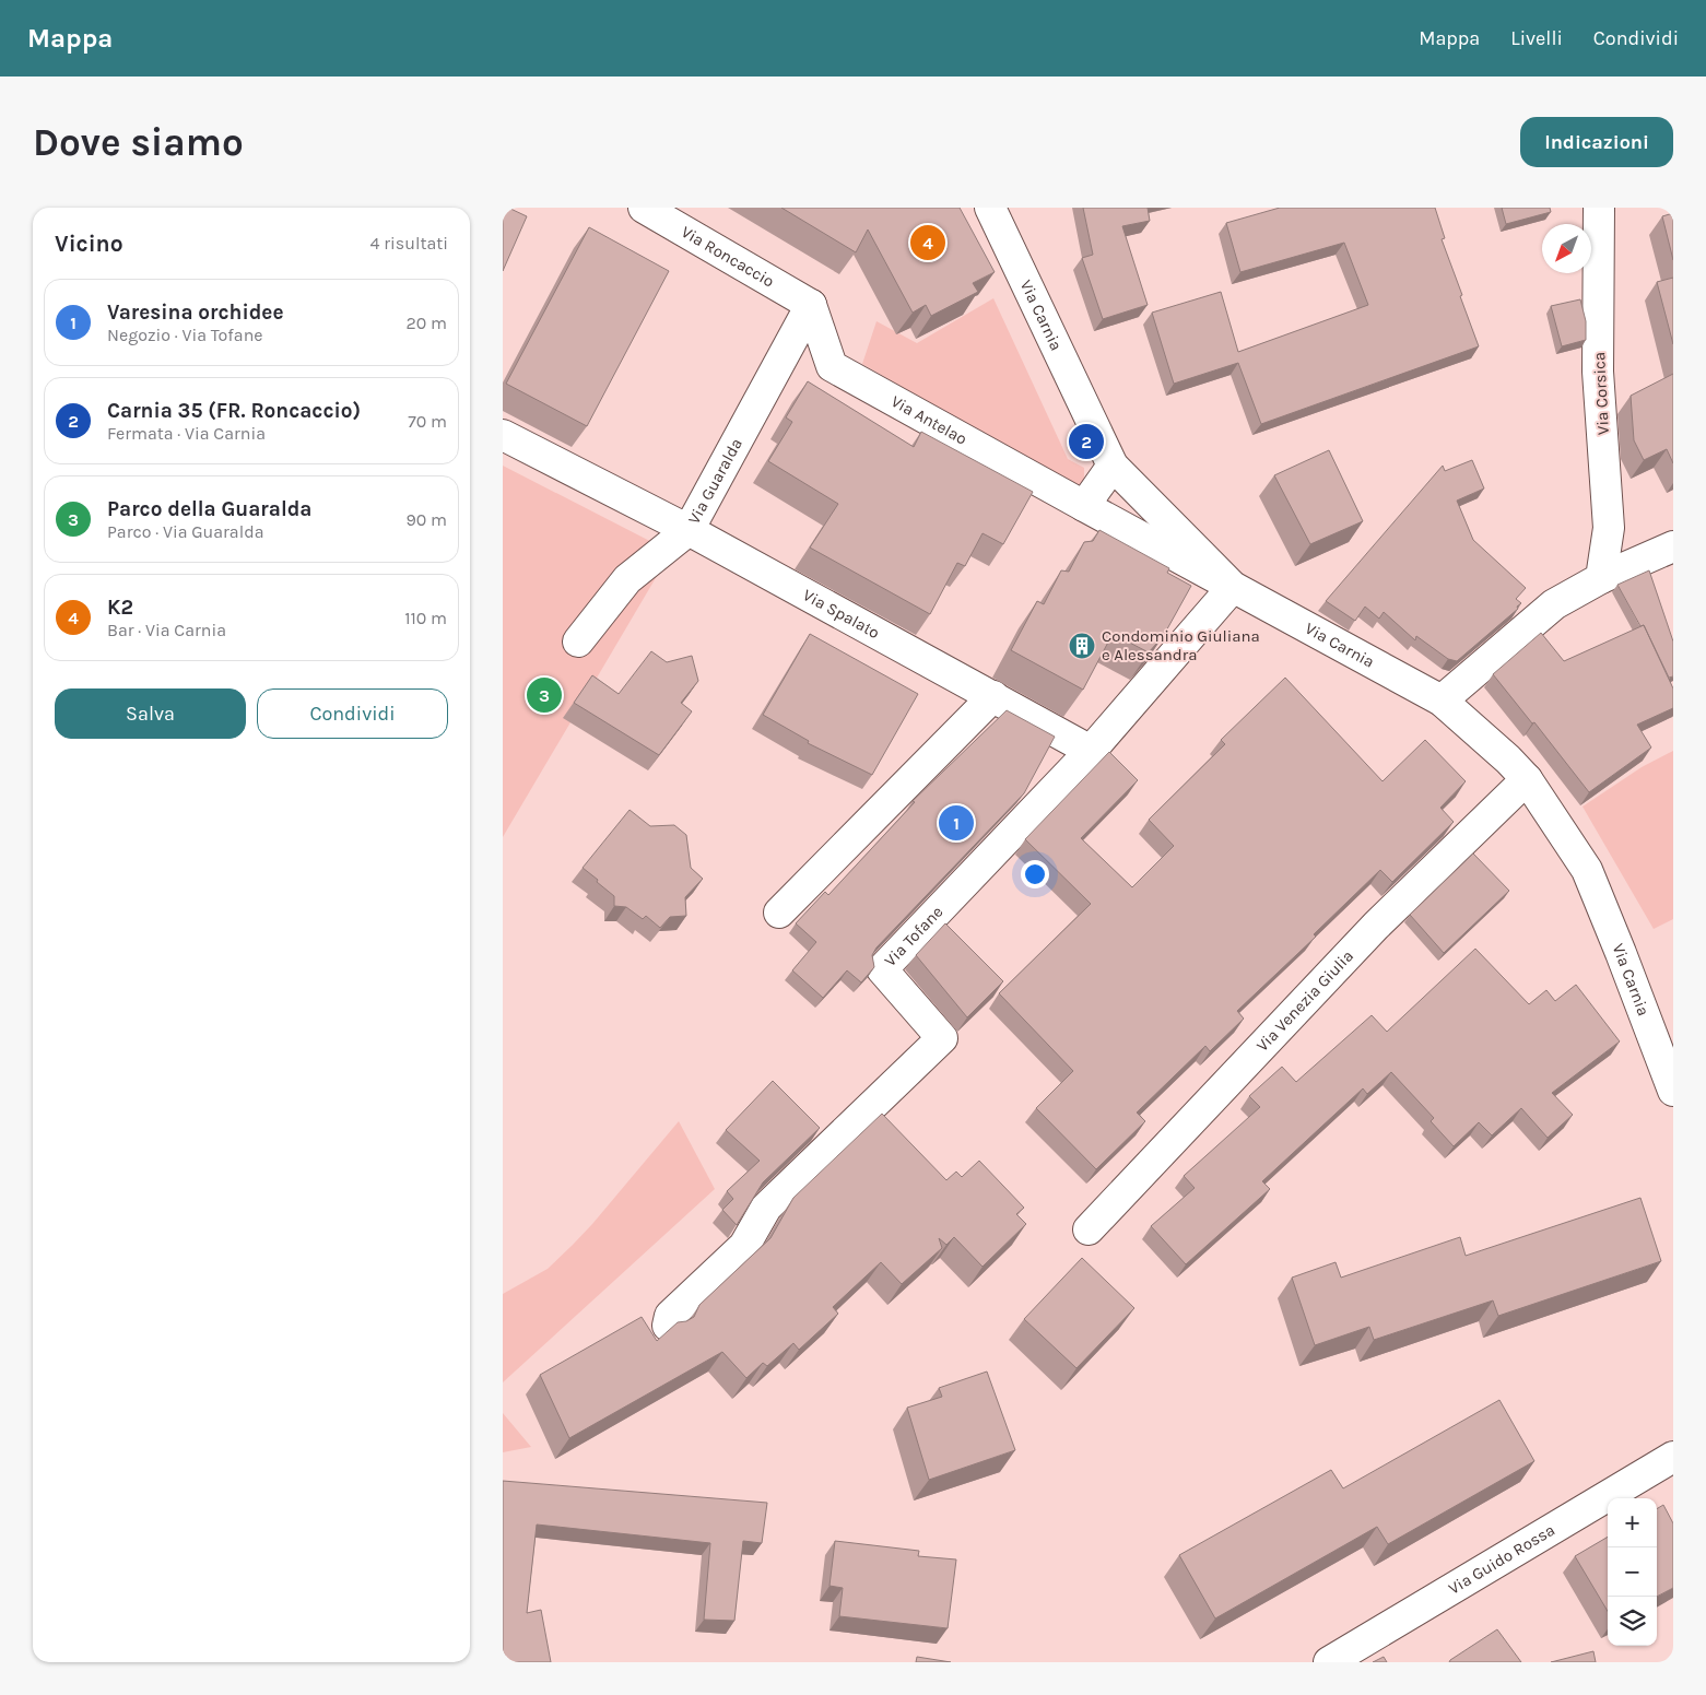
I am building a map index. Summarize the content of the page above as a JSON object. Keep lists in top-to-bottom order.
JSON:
{
  "streets": {
    "street": [
      "Via Roncaccio",
      "Via Carnia",
      "Via Corsica",
      "Via Antelao",
      "Via Guaralda",
      "Via Spalato",
      "Via Tofane",
      "Via Venezia Giulia",
      "Via Guido Rossa"
    ]
  },
  "crossings": [
    ["Via Roncaccio", "Via Antelao"],
    ["Via Roncaccio", "Via Guaralda"],
    ["Via Carnia", "Via Antelao"],
    ["Via Carnia", "Via Tofane"],
    ["Via Carnia", "Via Venezia Giulia"],
    ["Via Antelao", "Via Guaralda"],
    ["Via Antelao", "Via Tofane"],
    ["Via Guaralda", "Via Spalato"],
    ["Via Spalato", "Via Tofane"]
  ],
  "places": {
    "building": ["Condominio Giuliana e Alessandra"]
  },
  "north": "bottom left",
  "page": {
    "header": "Mappa",
    "nav": ["Mappa", "Livelli", "Condividi"],
    "buttons": [
      "Indicazioni",
      ["Salva", "Condividi"]
    ],
    "title": "Dove siamo",
    "heading": ["Vicino", "4 risultati"],
    "pins": [
      "4",
      "2",
      "3",
      "1"
    ],
    "list": [
      {
        "mark": "1",
        "name": "Varesina orchidee",
        "note": "Negozio · Via Tofane",
        "value": "20 m"
      },
      {
        "mark": "2",
        "name": "Carnia 35 (FR. Roncaccio)",
        "note": "Fermata · Via Carnia",
        "value": "70 m"
      },
      {
        "mark": "3",
        "name": "Parco della Guaralda",
        "note": "Parco · Via Guaralda",
        "value": "90 m"
      },
      {
        "mark": "4",
        "name": "K2",
        "note": "Bar · Via Carnia",
        "value": "110 m"
      }
    ],
    "map_buttons": ["+", "−"]
  }
}
